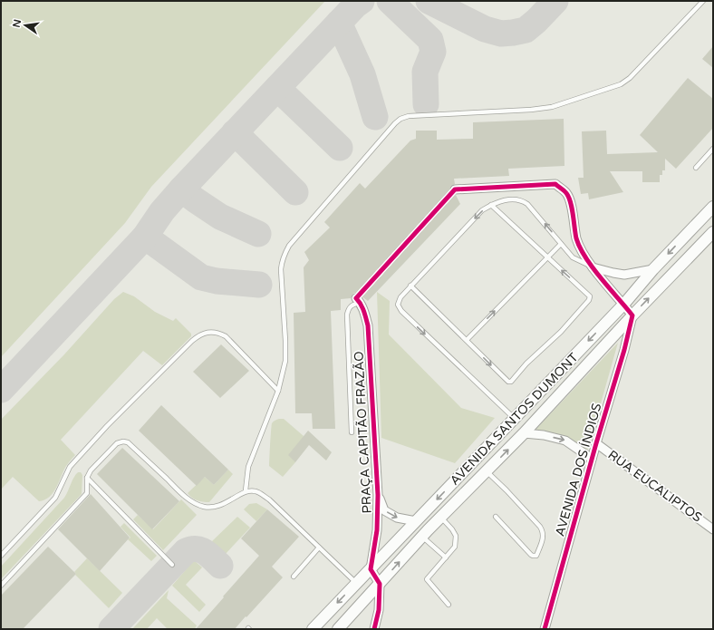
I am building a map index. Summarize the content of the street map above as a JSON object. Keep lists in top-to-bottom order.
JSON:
{
  "streets": {
    "main road": ["AVENIDA SANTOS DUMONT"],
    "street": ["PRAÇA CAPITÃO FRAZÃO", "AVENIDA DOS ÍNDIOS", "RUA EUCALIPTOS"]
  },
  "crossings": [
    ["AVENIDA SANTOS DUMONT", "PRAÇA CAPITÃO FRAZÃO"],
    ["AVENIDA SANTOS DUMONT", "AVENIDA DOS ÍNDIOS"],
    ["AVENIDA DOS ÍNDIOS", "RUA EUCALIPTOS"]
  ],
  "north": "left"
}
